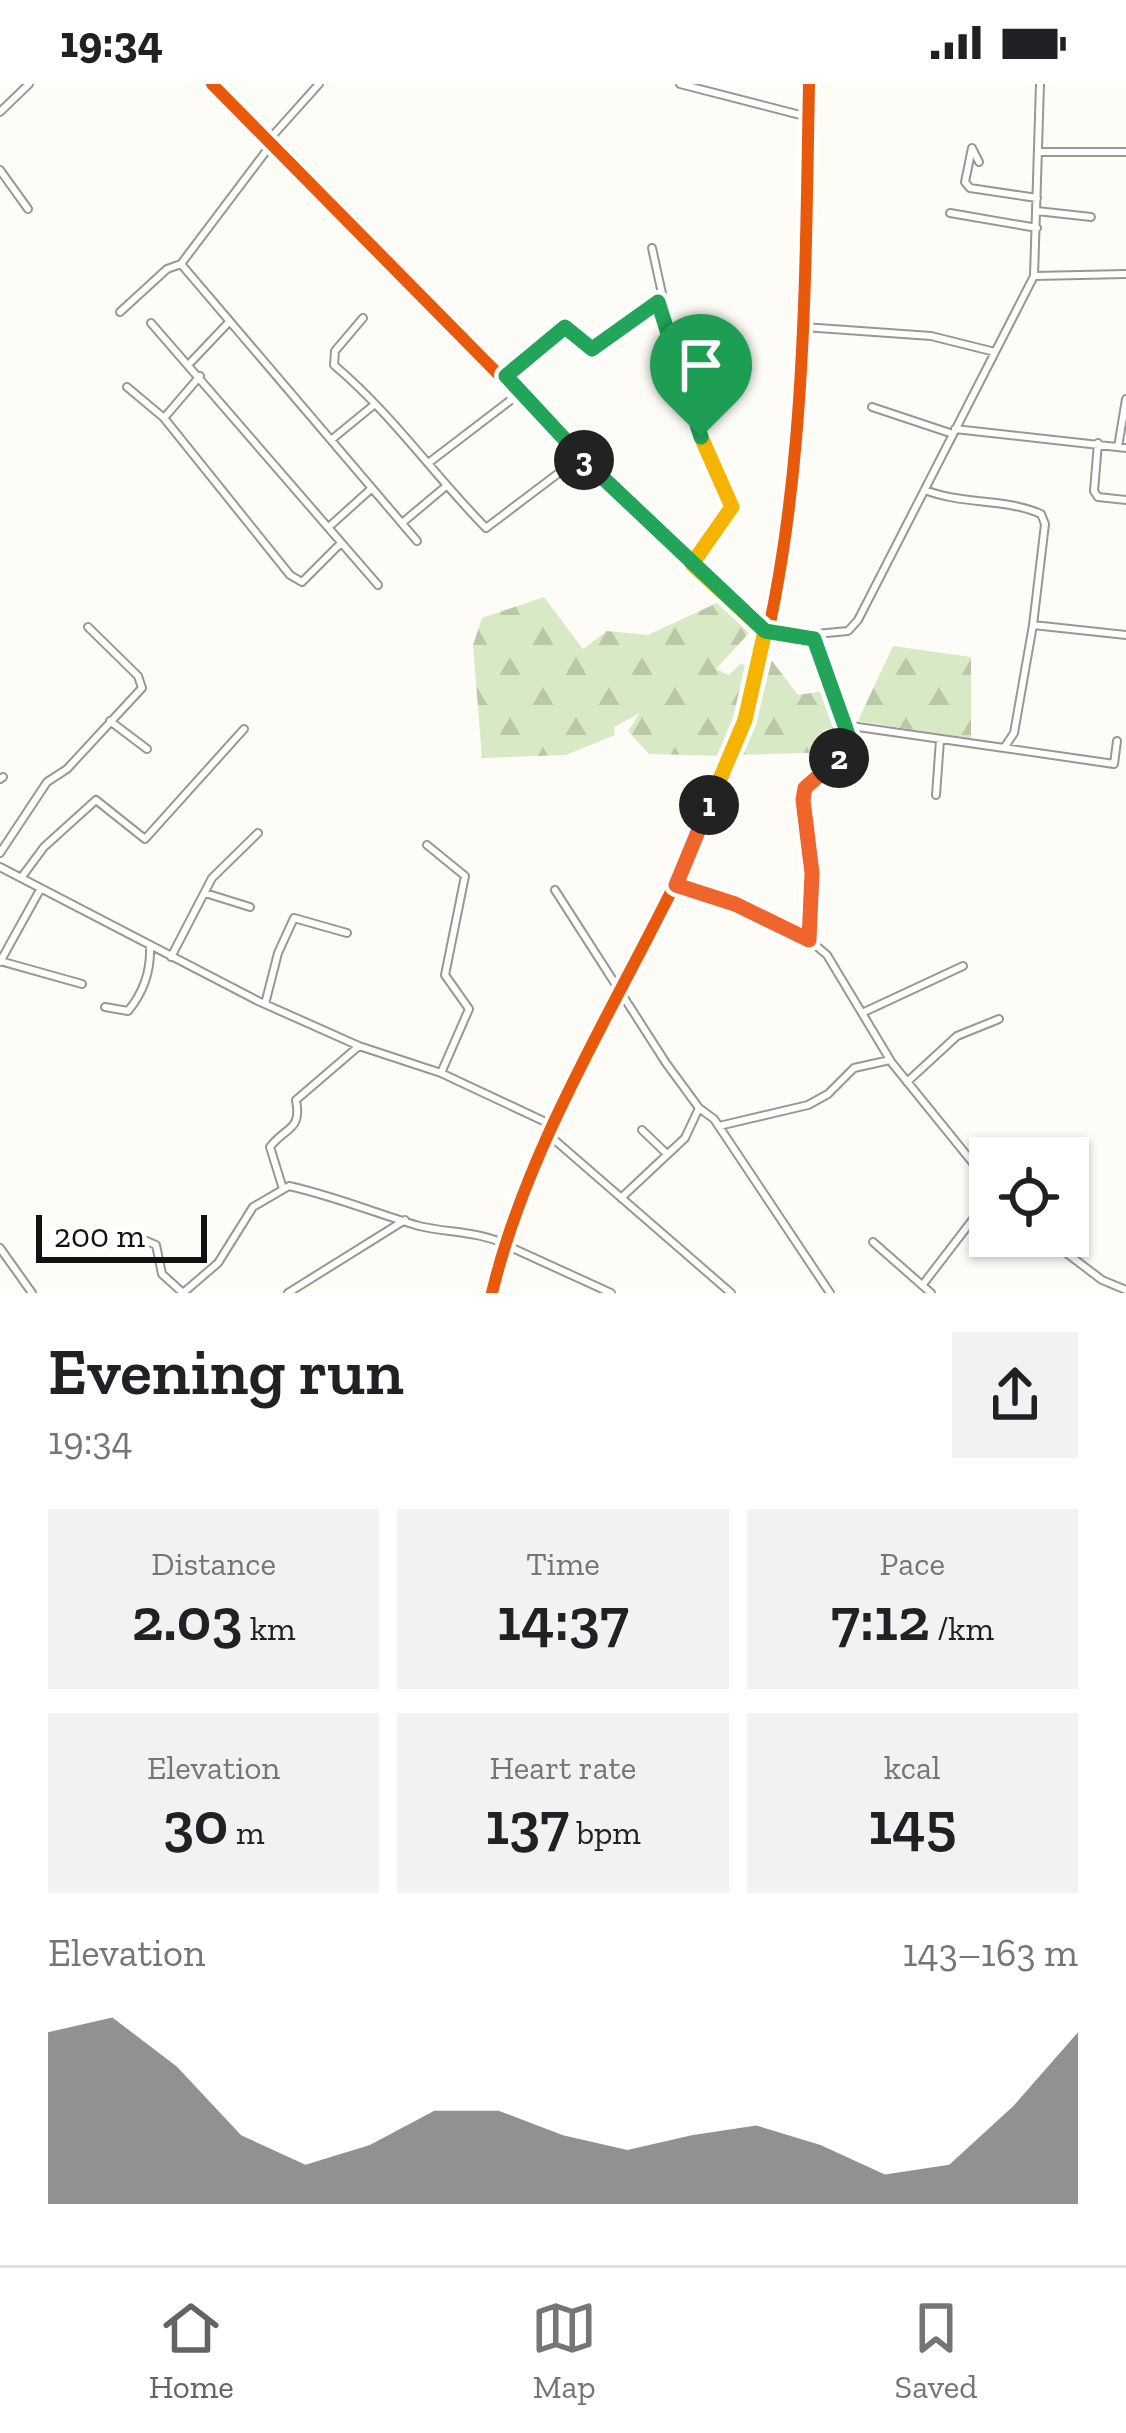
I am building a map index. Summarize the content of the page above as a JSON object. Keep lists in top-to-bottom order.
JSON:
{
  "scale_bar": "200 m",
  "page": {
    "status": "19:34",
    "pins": ["3", "2", "1"],
    "scale": "200 m",
    "heading": ["Evening run", "19:34"],
    "stats": [
      ["Distance", "2.03 km"],
      ["Time", "14:37"],
      ["Pace", "7:12 /km"],
      ["Elevation", "30 m"],
      ["Heart rate", "137 bpm"],
      ["kcal", "145"]
    ],
    "chart": ["Elevation", "143–163 m"],
    "tabs": ["Home", "Map", "Saved"]
  }
}
